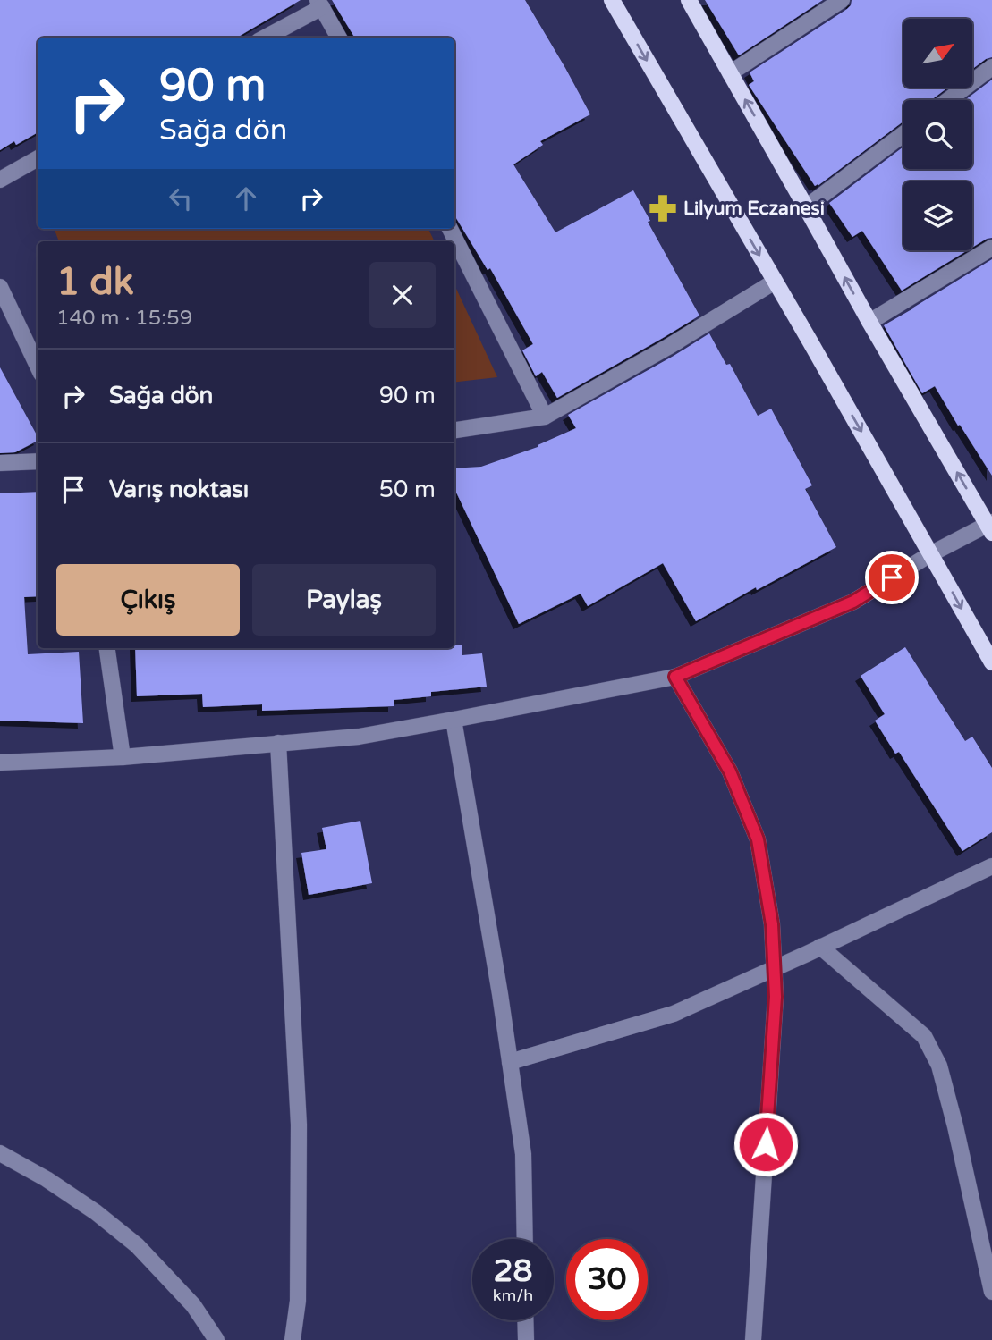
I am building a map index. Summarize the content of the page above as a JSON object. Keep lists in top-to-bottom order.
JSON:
{
  "places": {
    "pharmacy": ["Lilyum Eczanesi"]
  },
  "north": "top right",
  "page": {
    "turn": ["90 m", "Sağa dön"],
    "heading": ["1 dk", "140 m · 15:59"],
    "list": [
      {
        "name": "Sağa dön",
        "value": "90 m"
      },
      {
        "name": "Varış noktası",
        "value": "50 m"
      }
    ],
    "buttons": ["Çıkış", "Paylaş"],
    "speed": "28 km/h",
    "limit": "30"
  }
}
